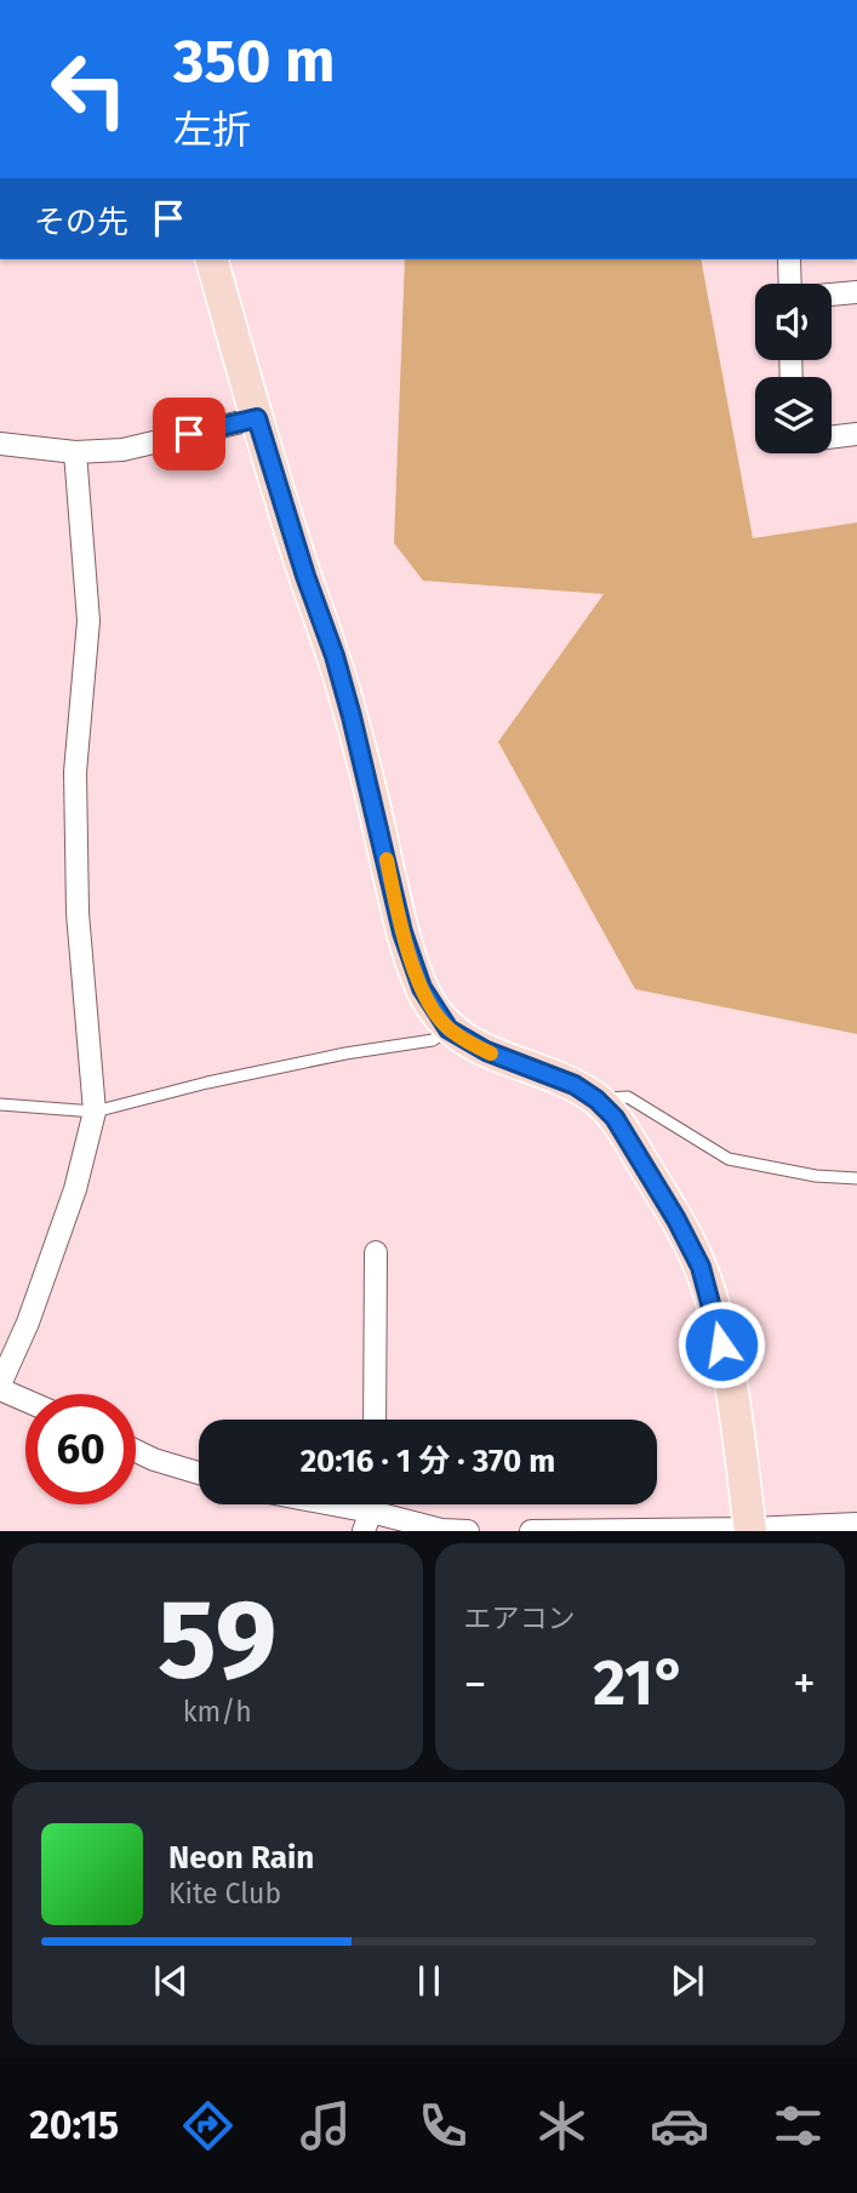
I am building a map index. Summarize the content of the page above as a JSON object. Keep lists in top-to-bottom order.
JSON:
{
  "page": {
    "turn": ["350 m", "左折"],
    "then": "その先",
    "limit": "60",
    "trip": "20:16 · 1 分 · 370 m",
    "tile": [
      ["59", "km/h"],
      "エアコン"
    ],
    "heat": ["−", "21°", "+"],
    "song": ["Neon Rain", "Kite Club"],
    "tabs": "20:15"
  }
}
